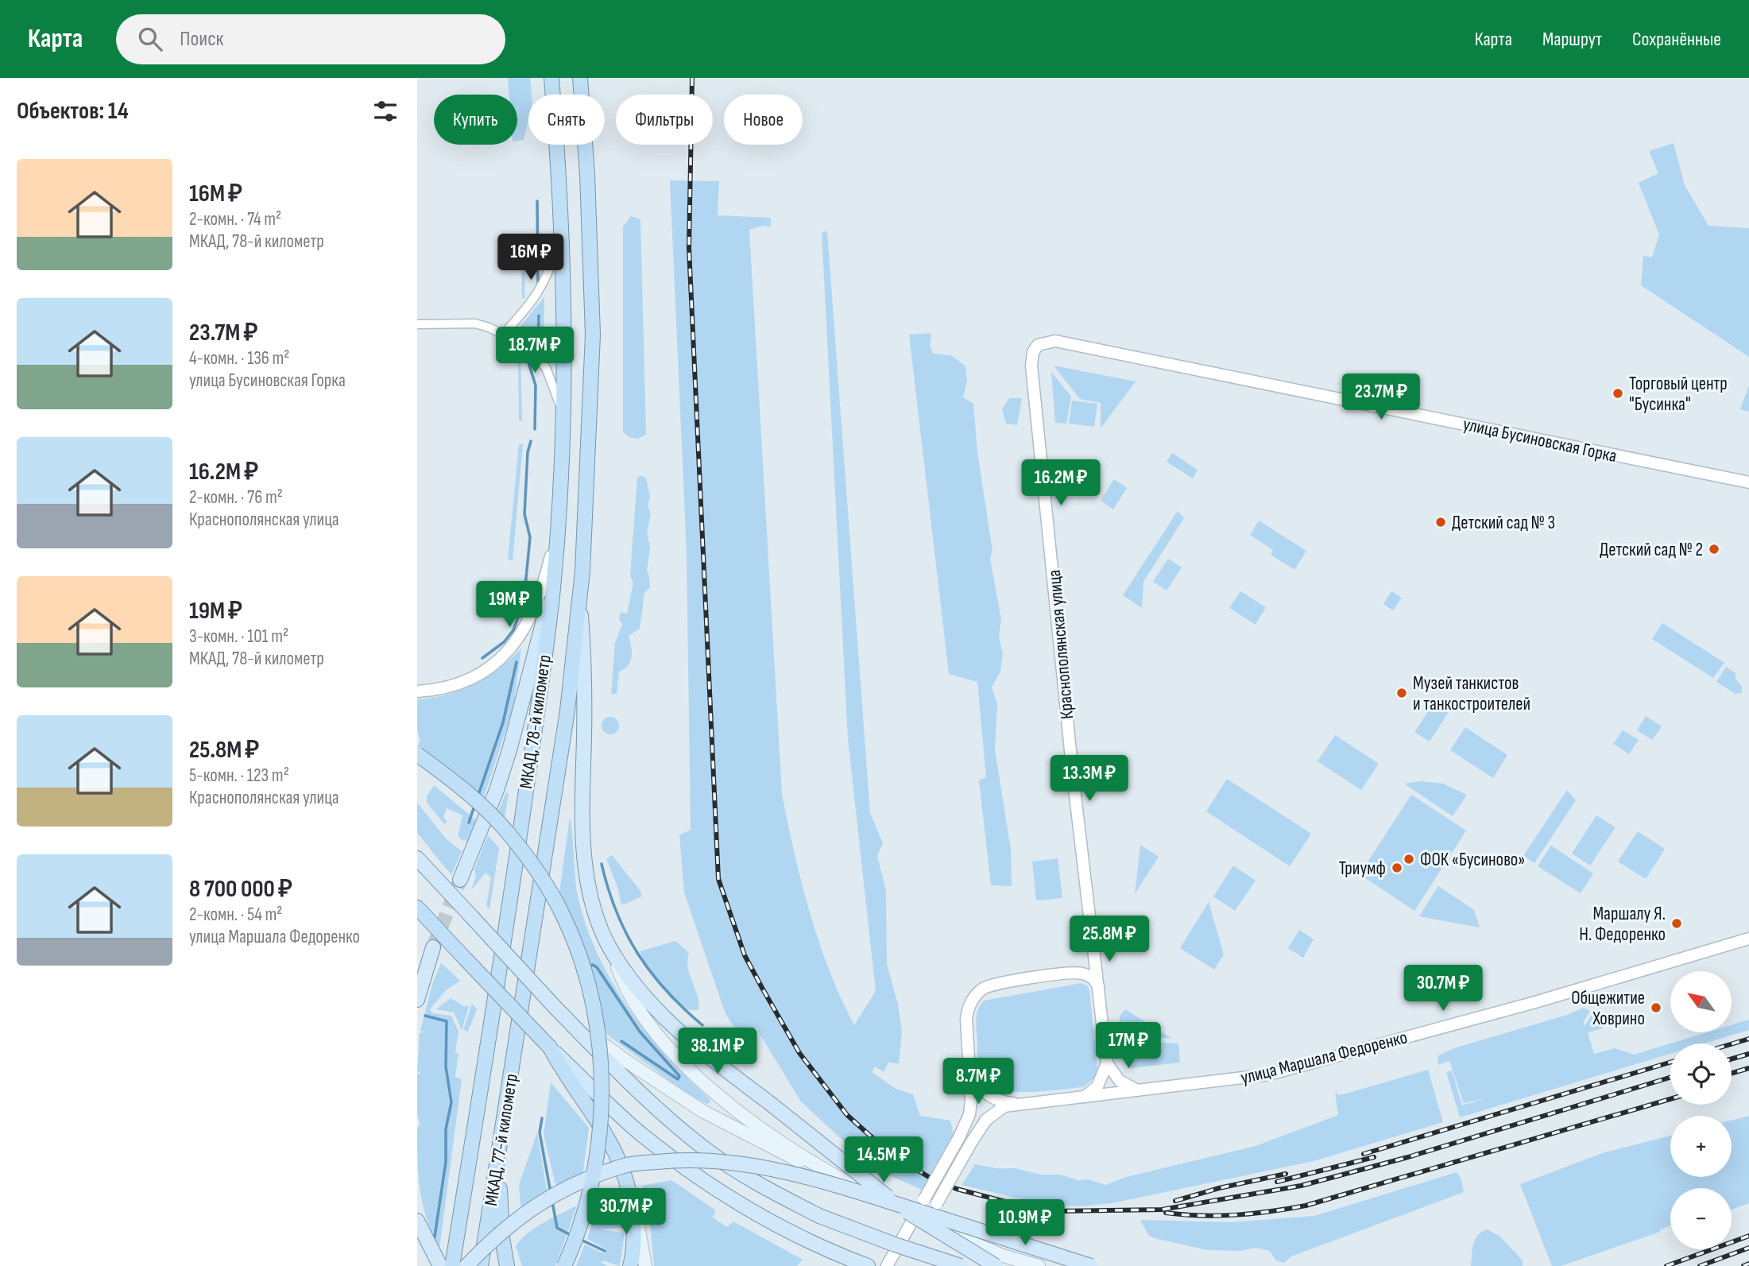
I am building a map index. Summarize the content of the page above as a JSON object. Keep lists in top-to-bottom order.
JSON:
{
  "streets": {
    "highway": ["МКАД, 78-й километр", "МКАД, 77-й километр"],
    "street": ["улица Бусиновская Горка", "Краснополянская улица", "улица Маршала Федоренко"]
  },
  "crossings": [
    ["улица Бусиновская Горка", "Краснополянская улица"],
    ["Краснополянская улица", "улица Маршала Федоренко"],
    ["МКАД, 78-й километр", "МКАД, 77-й километр"]
  ],
  "places": [
    "Торговый центр \"Бусинка\"",
    "Детский сад № 3",
    "Детский сад № 2",
    "Музей танкистов и танкостроителей",
    "ФОК «Бусиново»",
    "Триумф",
    "Маршалу Я. Н. Федоренко",
    "Общежитие Ховрино"
  ],
  "north": "top left",
  "page": {
    "header": "Карта",
    "search": "Поиск",
    "nav": ["Карта", "Маршрут", "Сохранённые"],
    "heading": "Объектов: 14",
    "chip": [
      "Купить",
      "Снять",
      "Фильтры",
      "Новое"
    ],
    "list": [
      {
        "name": "16M ₽",
        "note": "2-комн. · 74 m² · МКАД, 78-й километр"
      },
      {
        "name": "23.7M ₽",
        "note": "4-комн. · 136 m² · улица Бусиновская Горка"
      },
      {
        "name": "16.2M ₽",
        "note": "2-комн. · 76 m² · Краснополянская улица"
      },
      {
        "name": "19M ₽",
        "note": "3-комн. · 101 m² · МКАД, 78-й километр"
      },
      {
        "name": "25.8M ₽",
        "note": "5-комн. · 123 m² · Краснополянская улица"
      },
      {
        "name": "8 700 000 ₽",
        "note": "2-комн. · 54 m² · улица Маршала Федоренко"
      }
    ],
    "price": [
      "16M ₽",
      "18.7M ₽",
      "23.7M ₽",
      "16.2M ₽",
      "19M ₽",
      "13.3M ₽",
      "25.8M ₽",
      "30.7M ₽",
      "17M ₽",
      "38.1M ₽",
      "8.7M ₽",
      "14.5M ₽",
      "30.7M ₽",
      "10.9M ₽"
    ],
    "map_buttons": ["+", "−"]
  }
}
